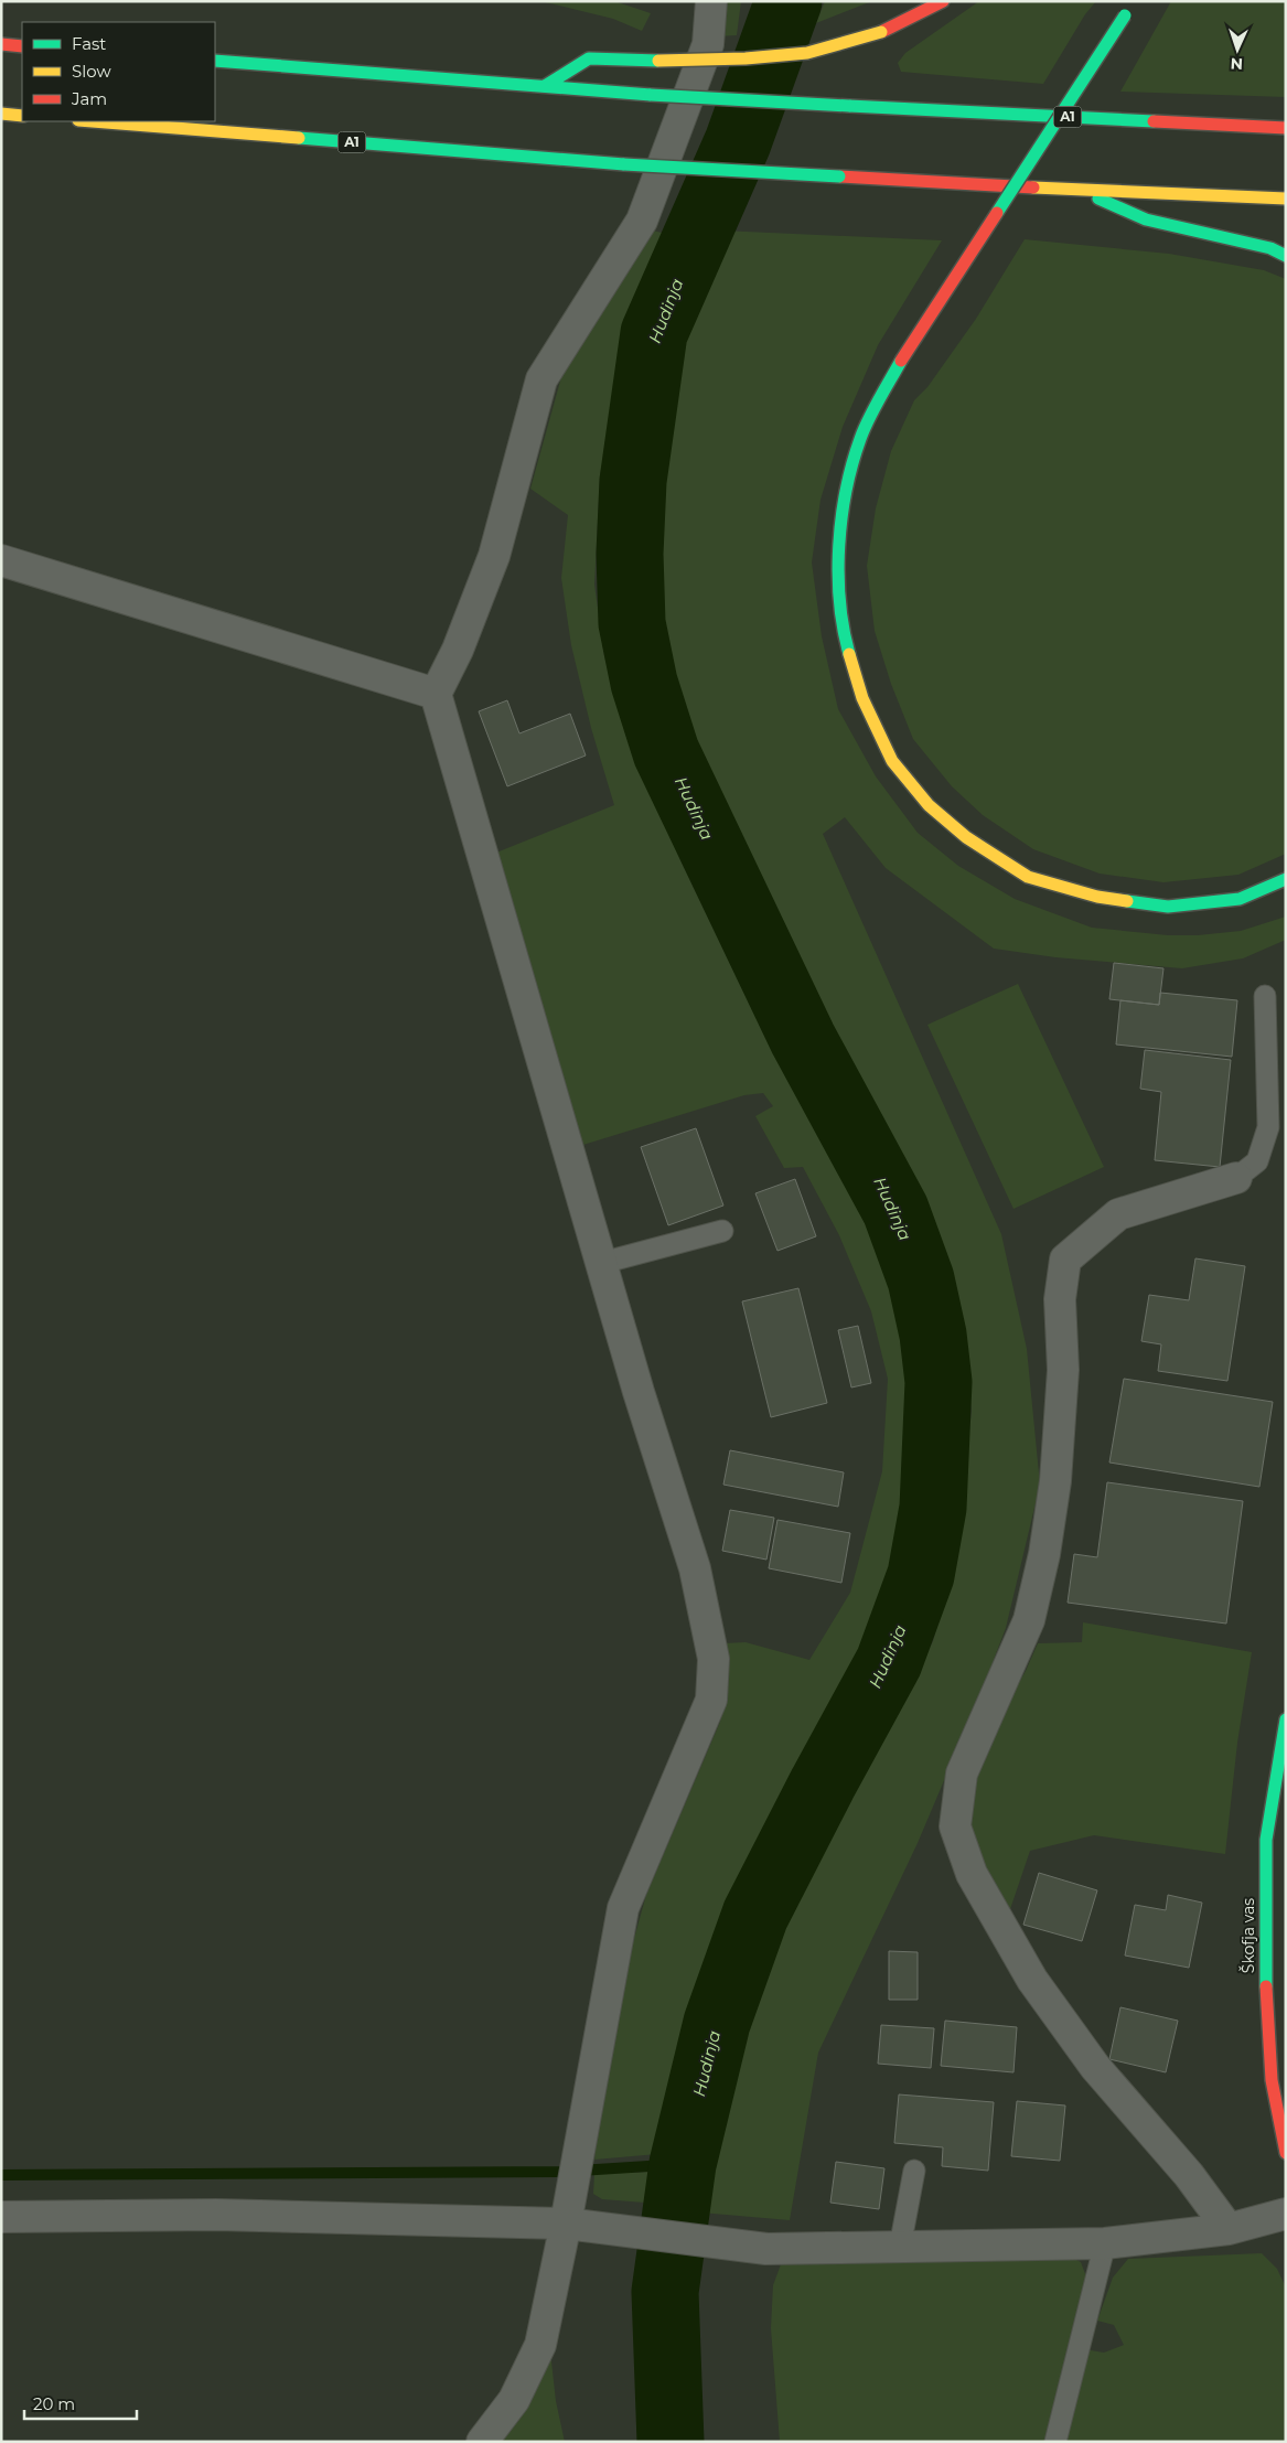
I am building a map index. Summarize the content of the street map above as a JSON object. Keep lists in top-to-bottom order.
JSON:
{
  "streets": {
    "main road": ["A1", "Škofja vas"]
  },
  "water": ["Hudinja"],
  "legend": ["Fast", "Slow", "Jam"],
  "scale_bar": "20 m",
  "north": "bottom"
}
